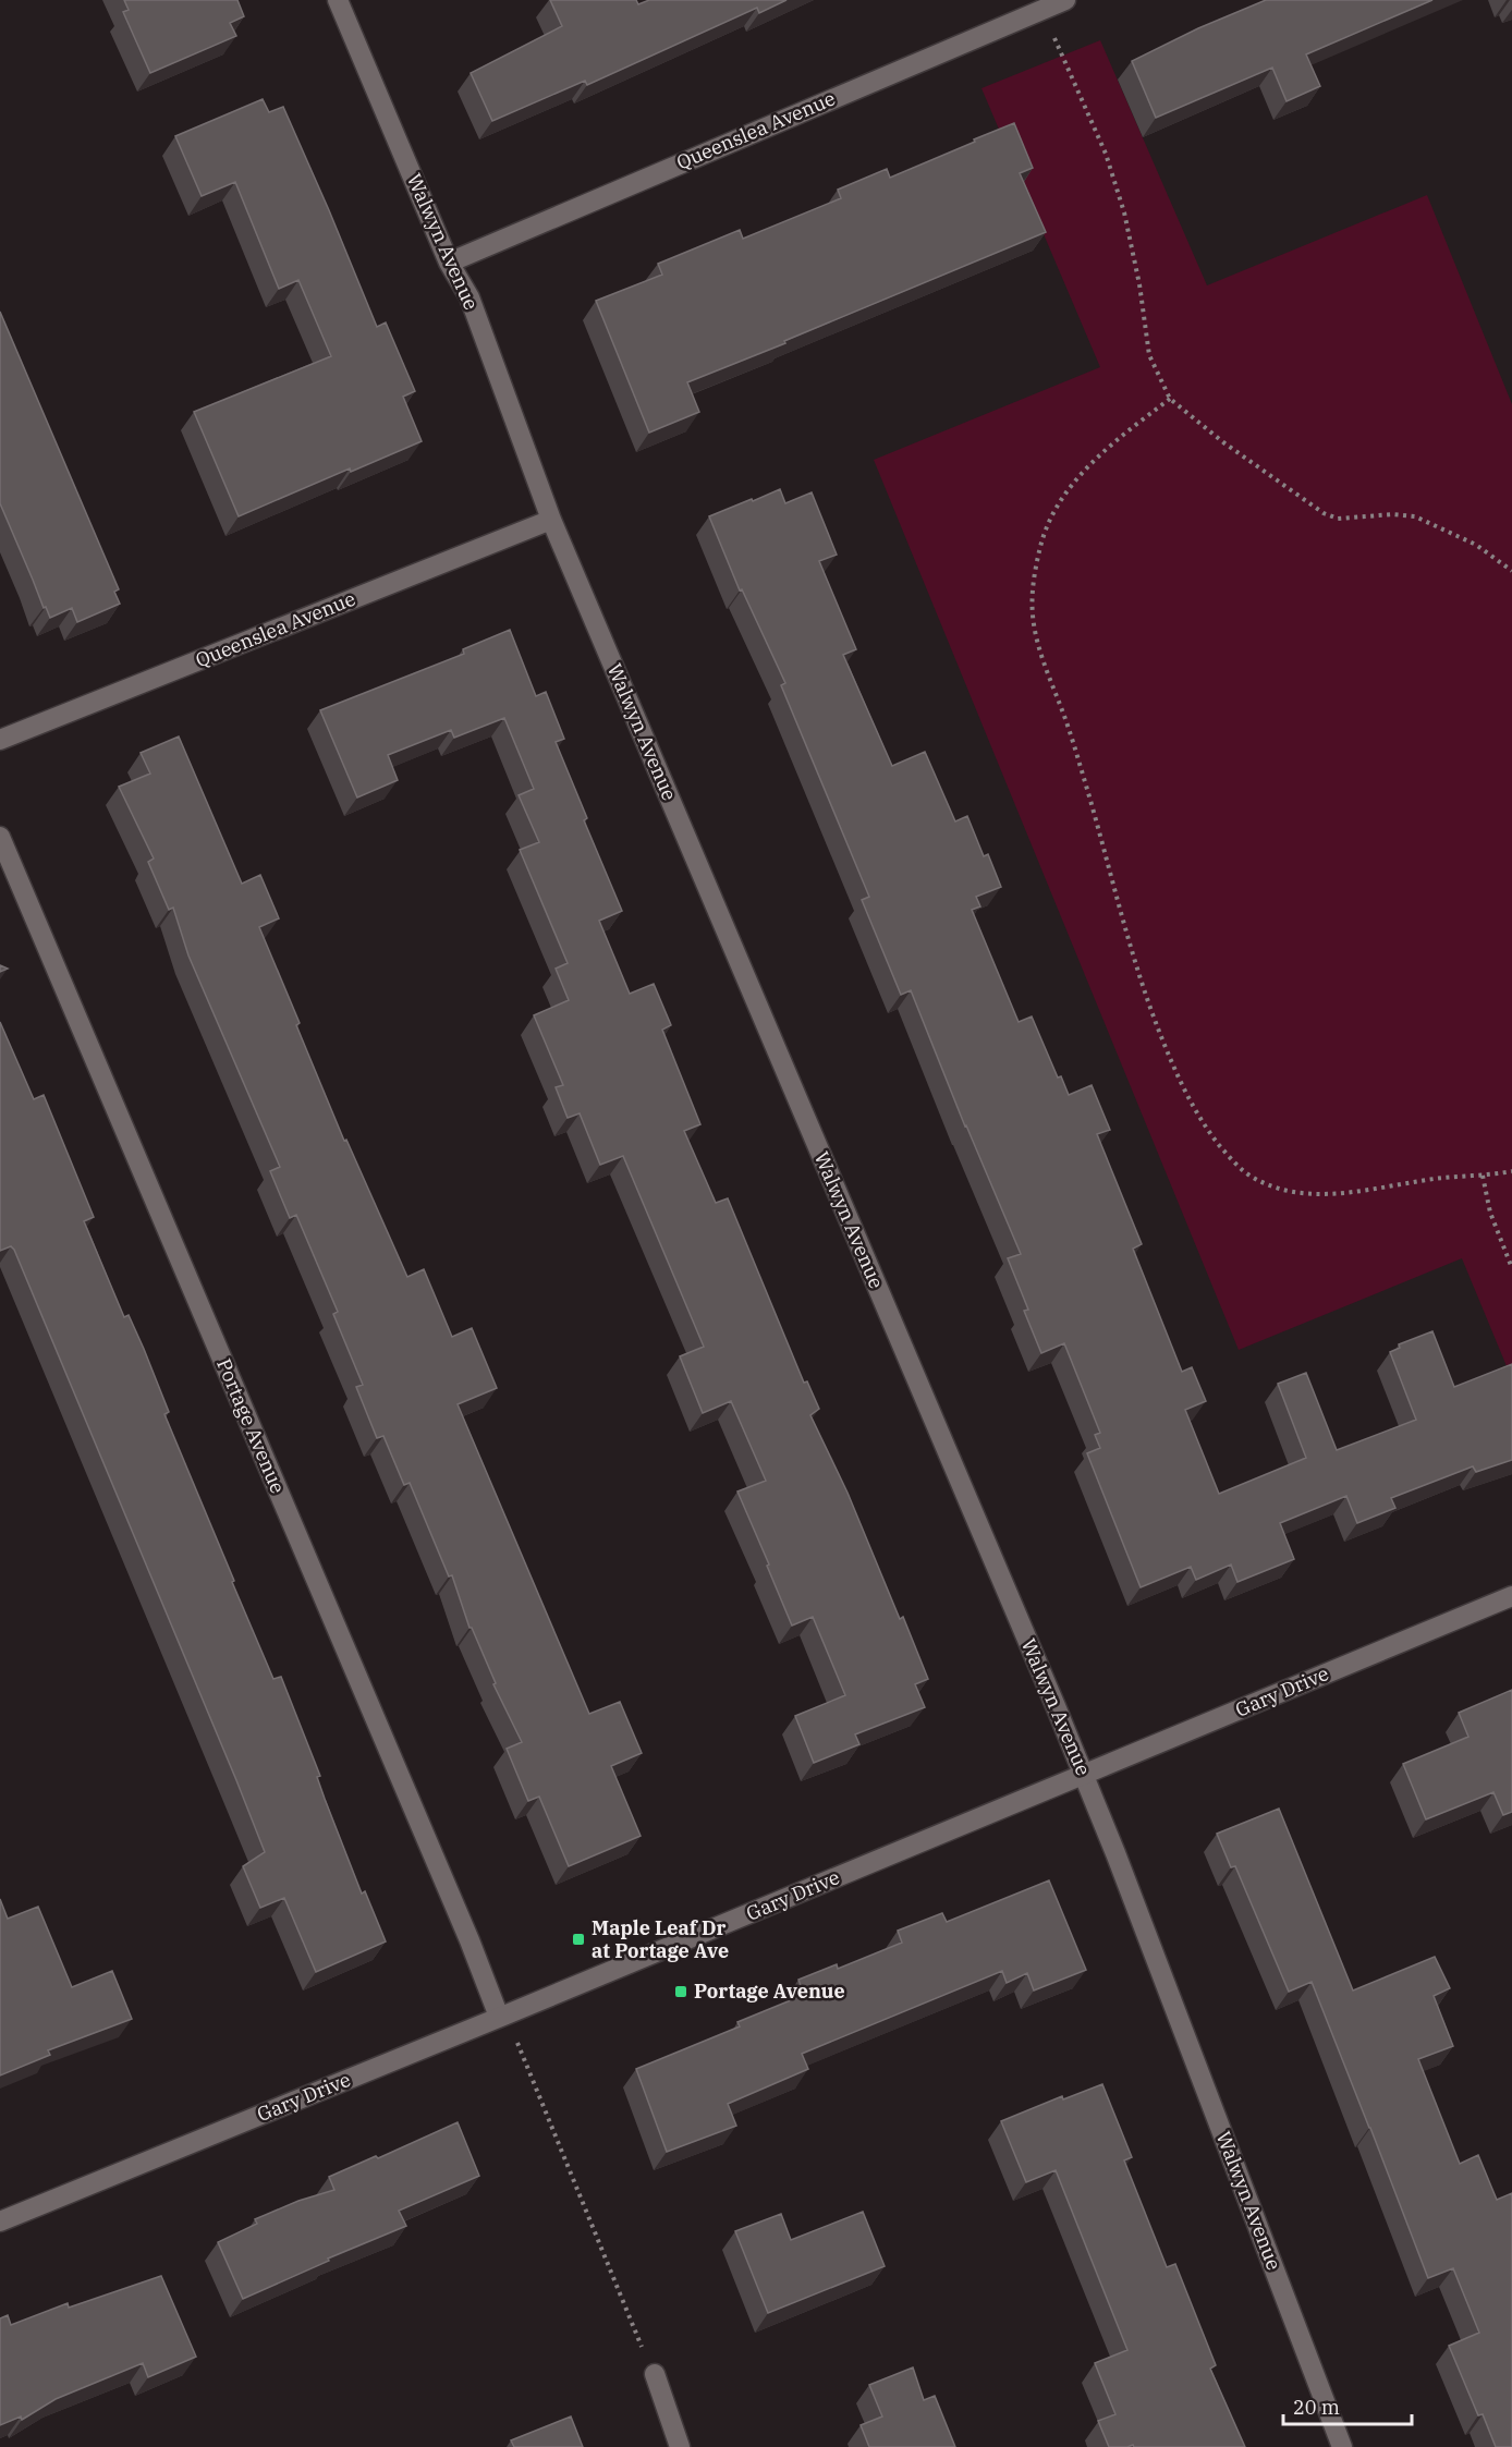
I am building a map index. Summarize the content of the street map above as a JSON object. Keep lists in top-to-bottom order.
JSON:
{
  "streets": {
    "street": [
      "Queenslea Avenue",
      "Walwyn Avenue",
      "Portage Avenue",
      "Gary Drive"
    ]
  },
  "crossings": [
    ["Queenslea Avenue", "Walwyn Avenue"],
    ["Walwyn Avenue", "Gary Drive"],
    ["Portage Avenue", "Gary Drive"]
  ],
  "places": {
    "transit": ["Maple Leaf Dr at Portage Ave", "Portage Avenue"]
  },
  "scale_bar": "20 m"
}
